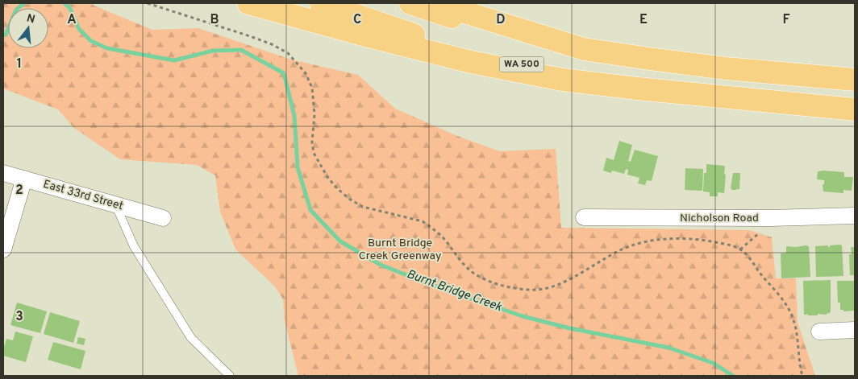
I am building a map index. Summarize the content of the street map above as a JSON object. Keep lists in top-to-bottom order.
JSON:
{
  "streets": {
    "highway": ["WA 500"],
    "street": ["East 33rd Street", "Nicholson Road"]
  },
  "water": ["Burnt Bridge Creek"],
  "parks": ["Burnt Bridge Creek Greenway"],
  "north": "top",
  "grid": {
    "columns": [
      "A",
      "B",
      "C",
      "D",
      "E",
      "F"
    ],
    "rows": ["1", "2", "3"]
  }
}
